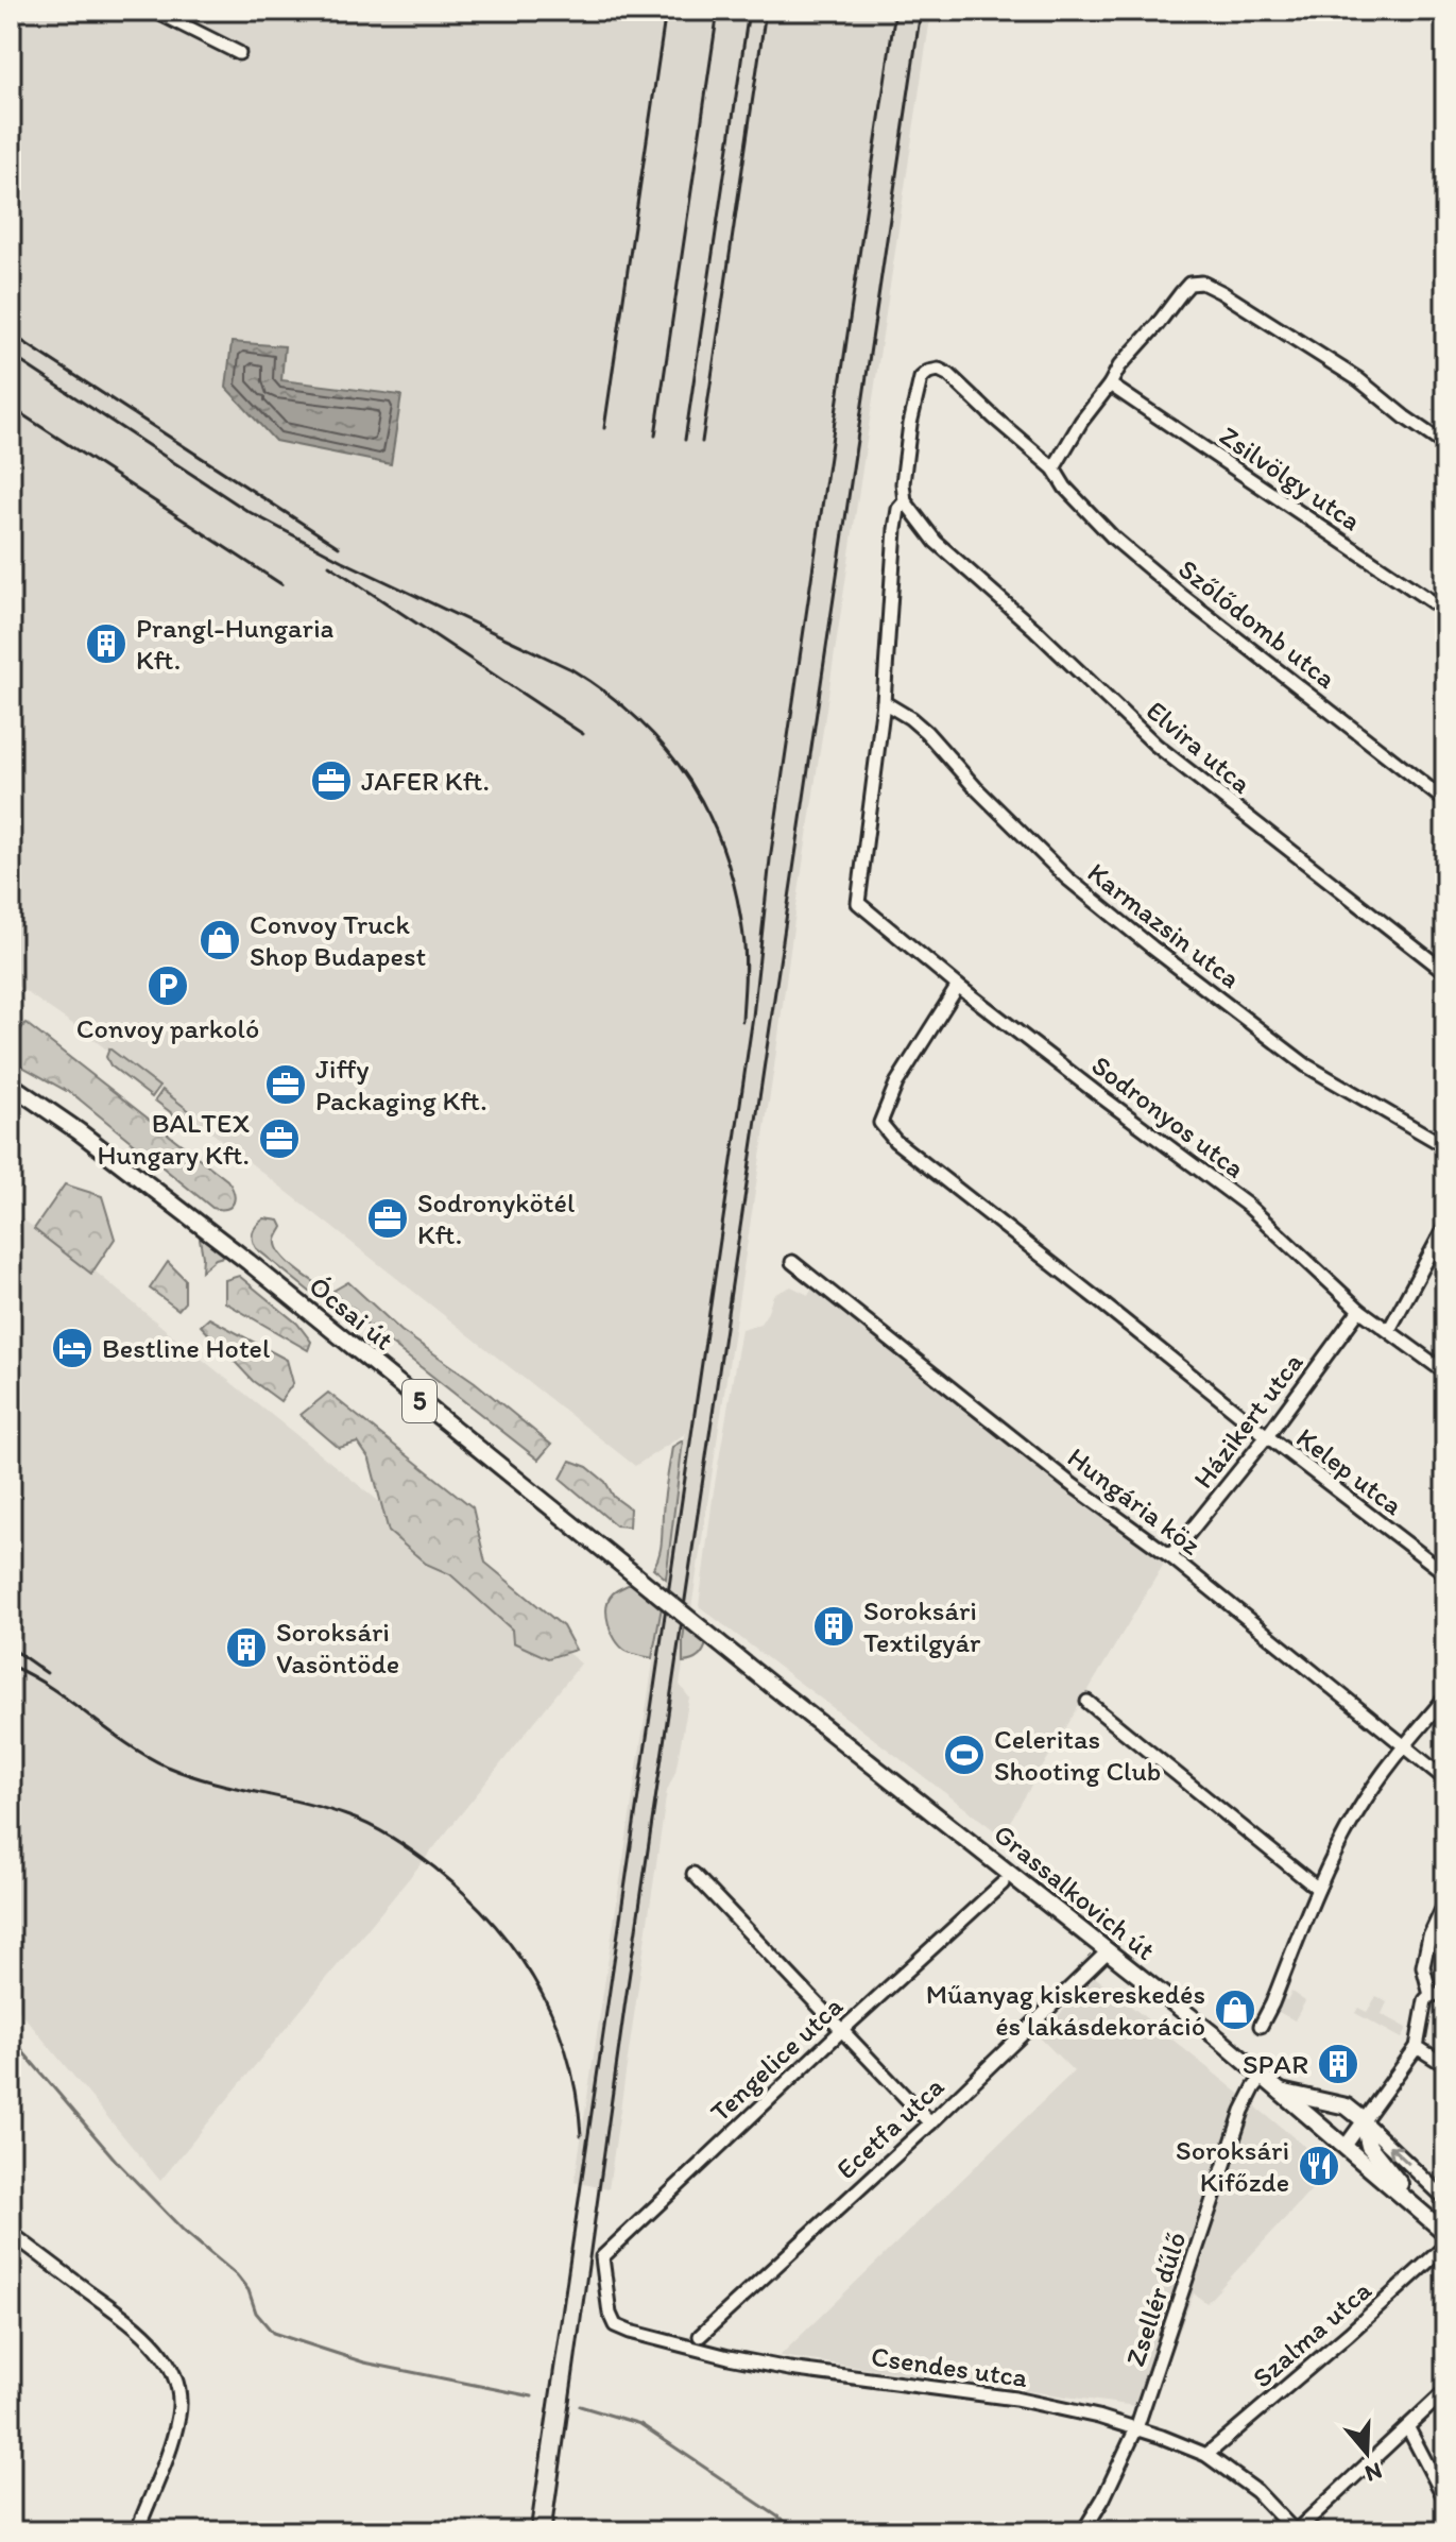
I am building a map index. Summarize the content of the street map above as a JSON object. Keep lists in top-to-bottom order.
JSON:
{
  "streets": {
    "main road": ["Ócsai út", "5", "Grassalkovich út"],
    "street": [
      "Zsilvölgy utca",
      "Szőlődomb utca",
      "Elvira utca",
      "Karmazsin utca",
      "Sodronyos utca",
      "Házikert utca",
      "Kelep utca",
      "Hungária köz",
      "Tengelice utca",
      "Ecetfa utca",
      "Zsellér dűlő",
      "Szalma utca",
      "Csendes utca"
    ]
  },
  "crossings": [
    ["Szőlődomb utca", "Elvira utca"],
    ["Karmazsin utca", "Sodronyos utca"],
    ["Sodronyos utca", "Házikert utca"],
    ["Sodronyos utca", "Kelep utca"],
    ["Ócsai út", "Grassalkovich út"],
    ["Házikert utca", "Kelep utca"],
    ["Házikert utca", "Hungária köz"],
    ["Grassalkovich út", "Ecetfa utca"],
    ["Grassalkovich út", "Zsellér dűlő"],
    ["Tengelice utca", "Csendes utca"],
    ["Zsellér dűlő", "Csendes utca"],
    ["Szalma utca", "Csendes utca"]
  ],
  "places": {
    "building": [
      "Prangl-Hungaria Kft.",
      "Soroksári Textilgyár",
      "Soroksári Vasöntöde",
      "SPAR"
    ],
    "office": [
      "JAFER Kft.",
      "Jiffy Packaging Kft.",
      "BALTEX Hungary Kft.",
      "Sodronykötél Kft."
    ],
    "shop": ["Convoy Truck Shop Budapest", "Műanyag kiskereskedés és lakásdekoráció"],
    "parking": ["Convoy parkoló"],
    "hotel": ["Bestline Hotel"],
    "sports": ["Celeritas Shooting Club"],
    "restaurant": ["Soroksári Kifőzde"]
  },
  "north": "bottom"
}
